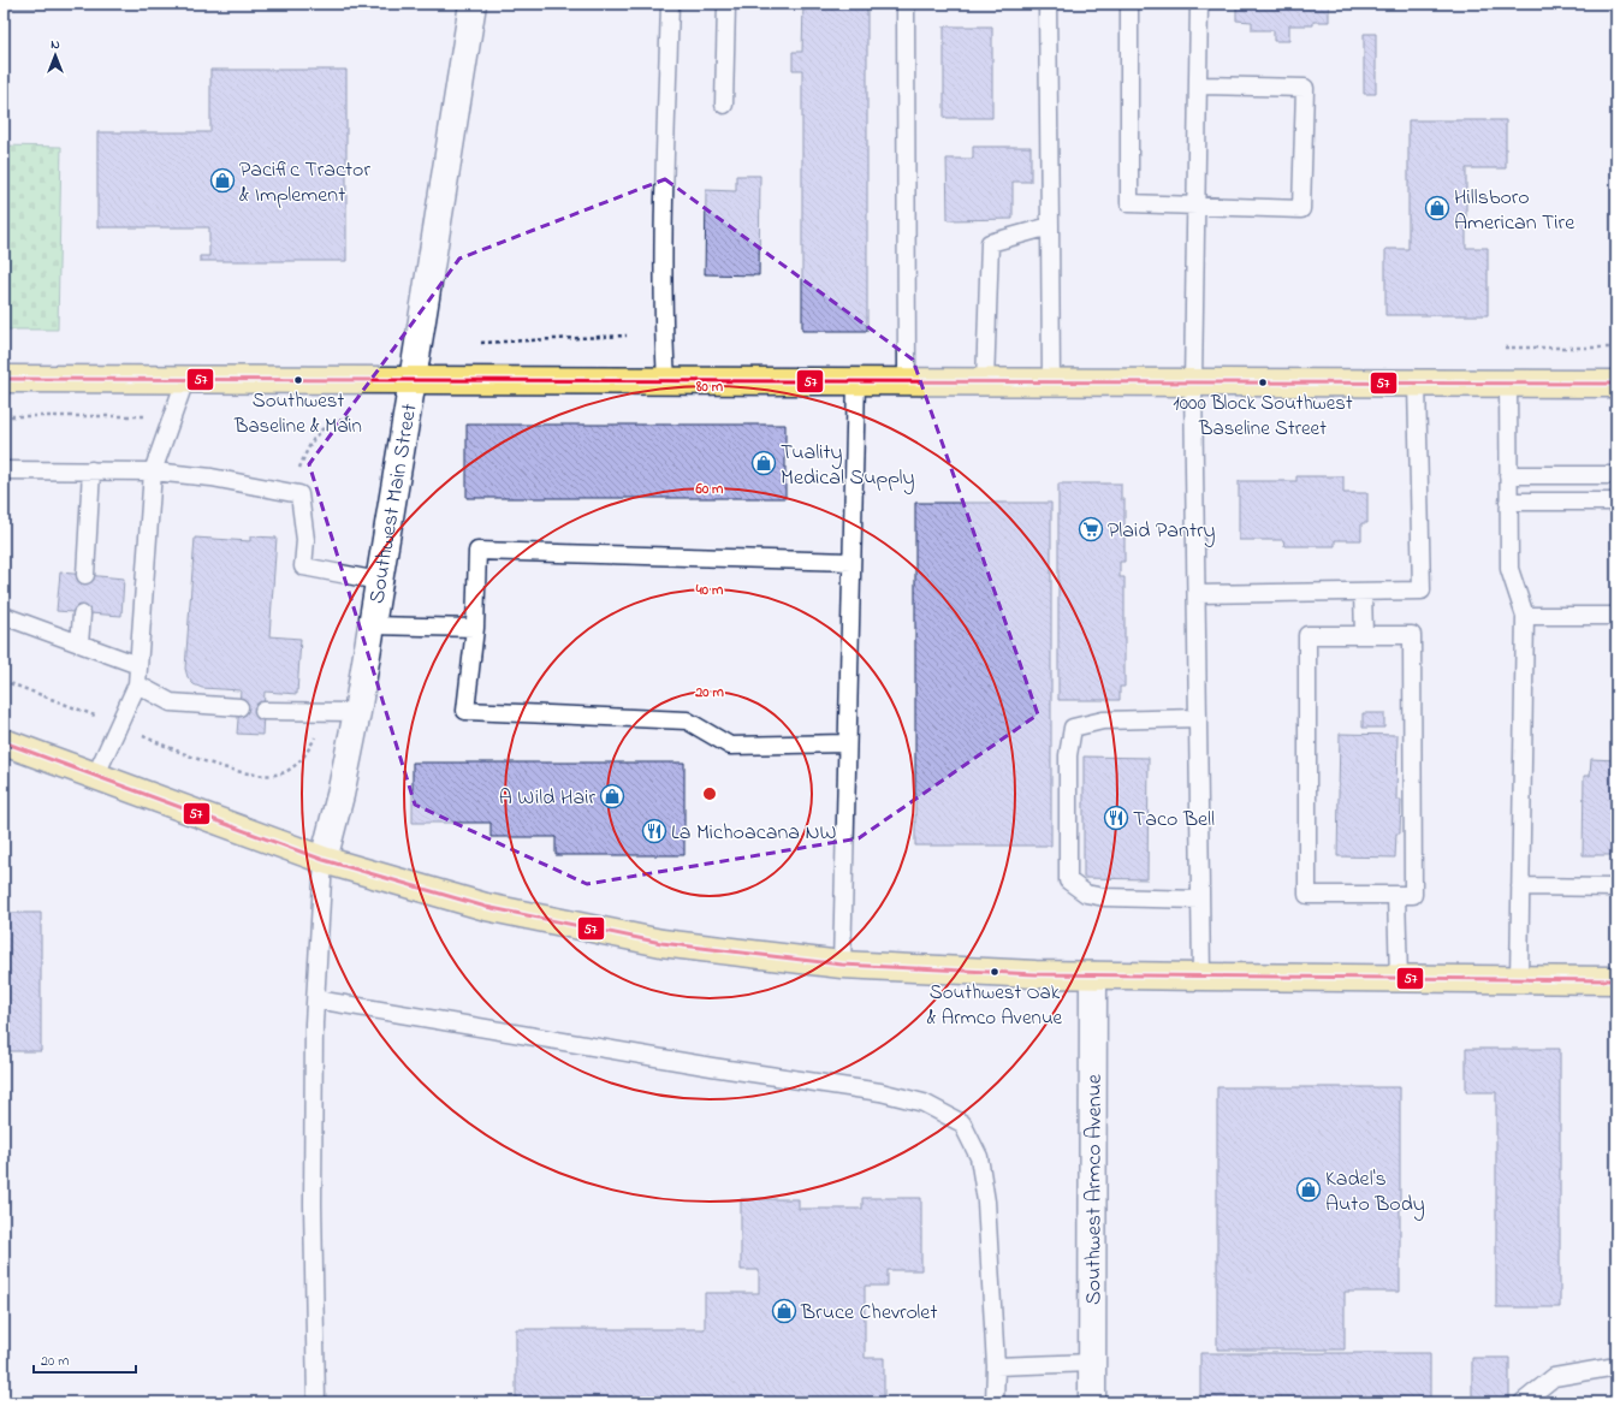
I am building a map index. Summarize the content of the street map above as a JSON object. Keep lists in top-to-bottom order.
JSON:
{
  "streets": {
    "street": ["Southwest Main Street", "Southwest Armco Avenue"]
  },
  "places": {
    "shop": [
      "Pacific Tractor & Implement",
      "Hillsboro American Tire",
      "Tuality Medical Supply",
      "A Wild Hair",
      "Kadel's Auto Body",
      "Bruce Chevrolet"
    ],
    "other": ["Southwest Baseline & Main", "1000 Block Southwest Baseline Street", "Southwest Oak & Armco Avenue"],
    "supermarket": ["Plaid Pantry"],
    "restaurant": ["Taco Bell", "La Michoacana NW"]
  },
  "lines": ["transit line 57"],
  "scale_bar": "20 m",
  "north": "top",
  "rings": [
    "80 m",
    "60 m",
    "40 m",
    "20 m"
  ]
}
